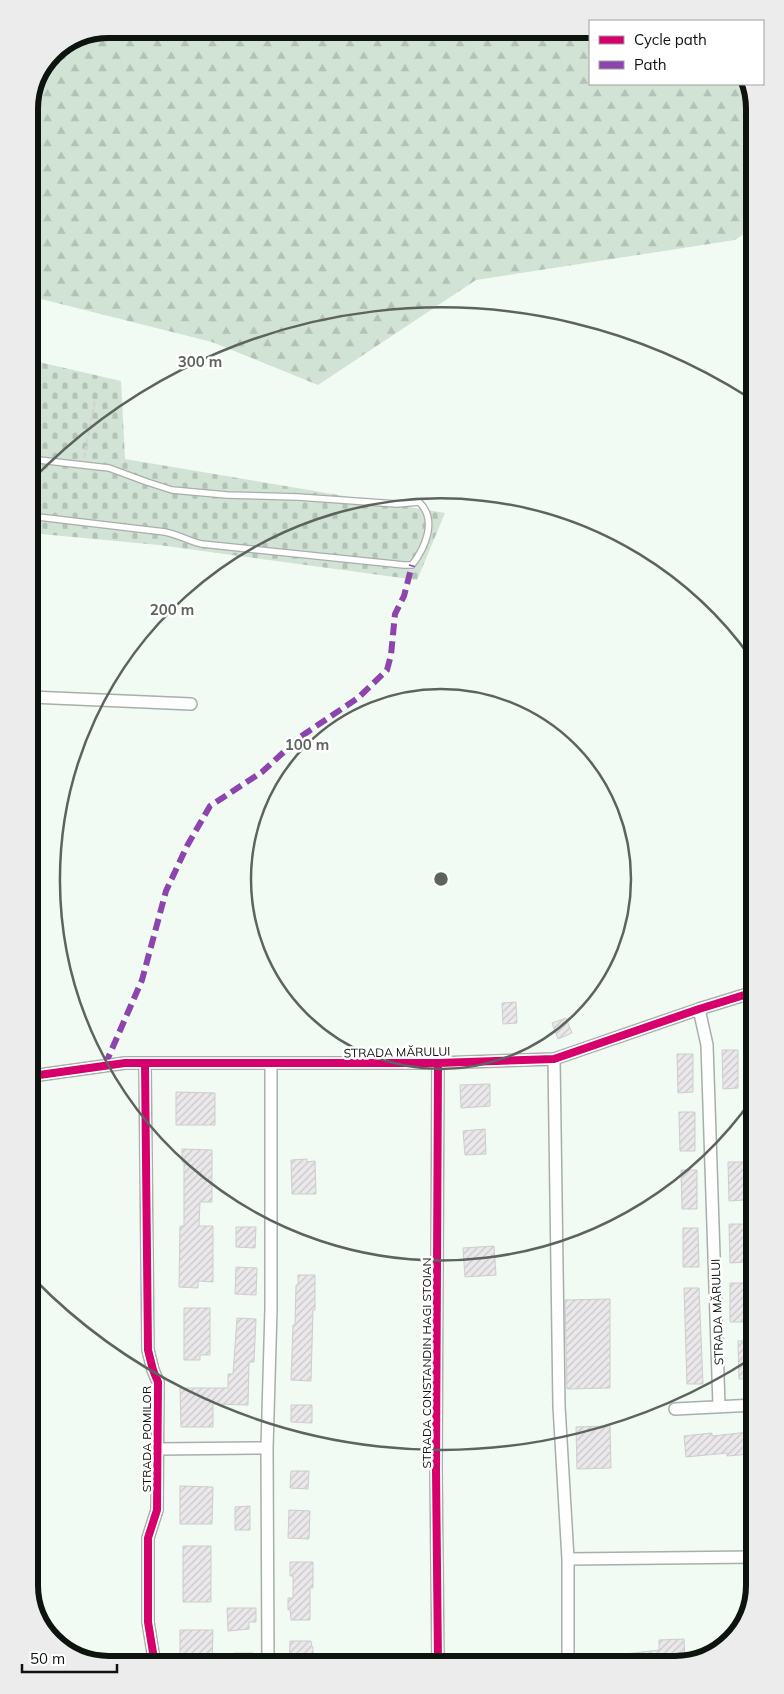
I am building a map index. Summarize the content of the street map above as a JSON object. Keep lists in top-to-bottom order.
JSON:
{
  "streets": {
    "street": ["STRADA MĂRULUI", "STRADA CONSTANDIN HAGI STOIAN", "STRADA POMILOR"]
  },
  "crossings": [
    ["STRADA MĂRULUI", "STRADA CONSTANDIN HAGI STOIAN"],
    ["STRADA MĂRULUI", "STRADA POMILOR"]
  ],
  "legend": ["Cycle path", "Path"],
  "scale_bar": "50 m",
  "rings": ["300 m", "200 m", "100 m"]
}
